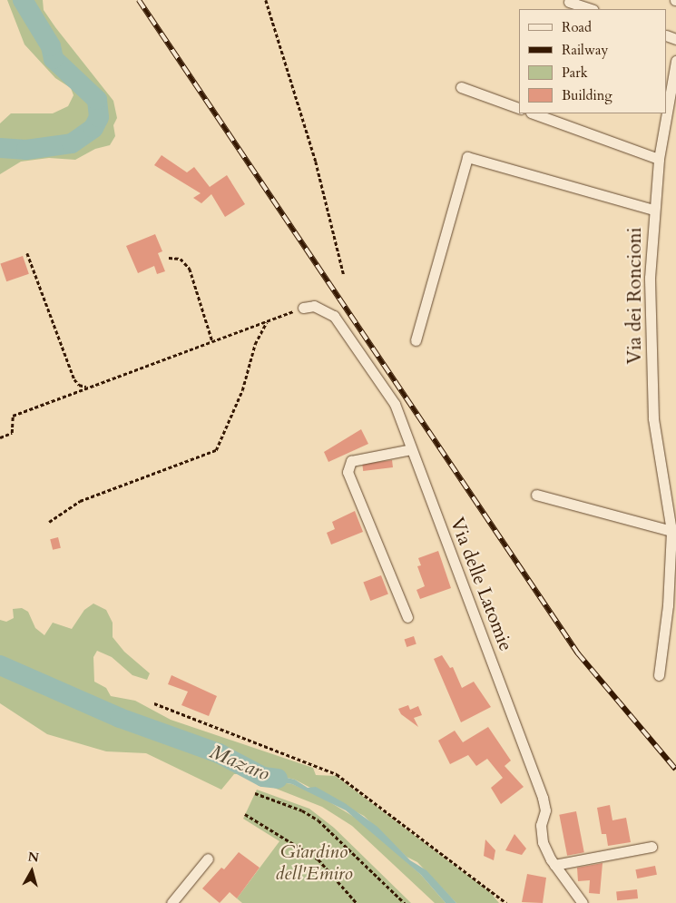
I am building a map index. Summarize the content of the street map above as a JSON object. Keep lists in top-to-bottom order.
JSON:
{
  "streets": {
    "street": ["Via dei Roncioni", "Via delle Latomie"]
  },
  "water": ["Mazaro"],
  "parks": ["Giardino dell'Emiro"],
  "legend": [
    "Road",
    "Railway",
    "Park",
    "Building"
  ],
  "north": "top"
}
